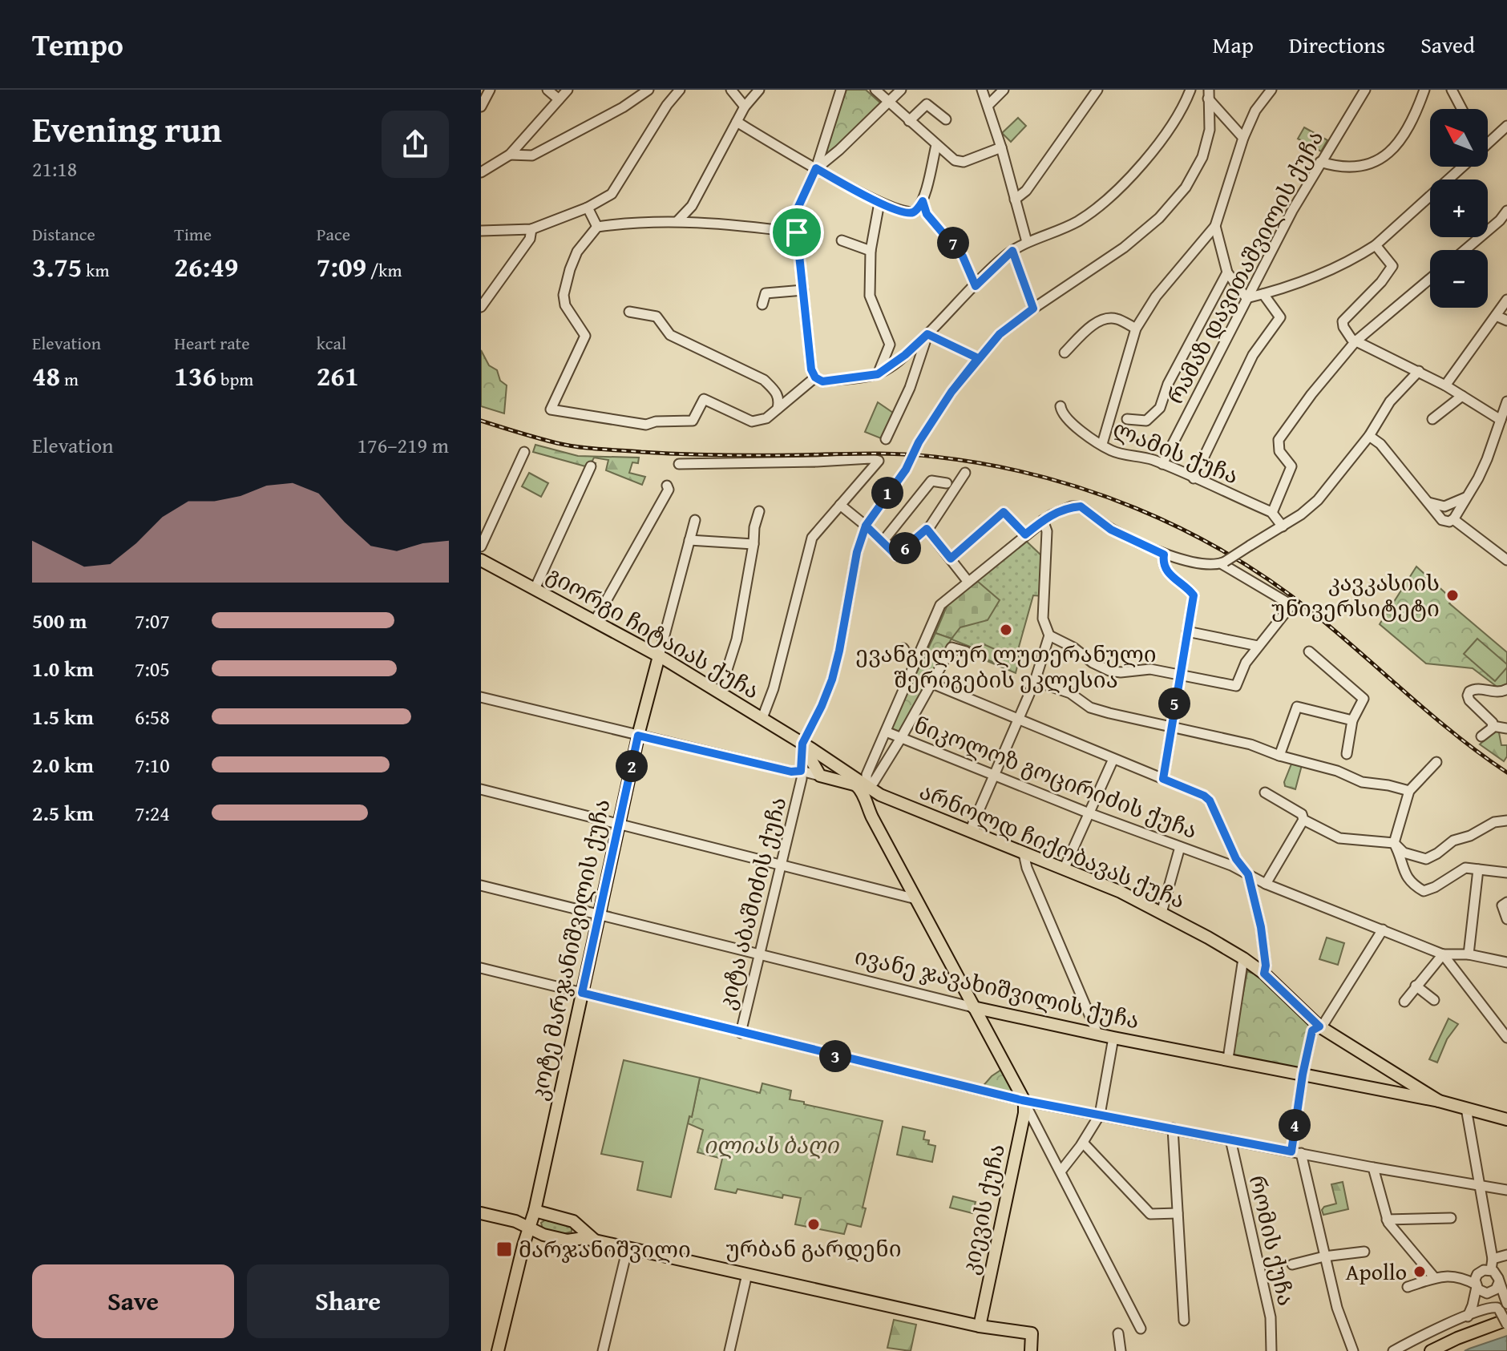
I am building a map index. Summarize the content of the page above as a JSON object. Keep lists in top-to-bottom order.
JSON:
{
  "streets": {
    "main road": [
      "გიორგი ჩიტაიას ქუჩა",
      "არნოლდ ჩიქობავას ქუჩა",
      "კოტე მარჯანიშვილის ქუჩა",
      "ივანე ჯავახიშვილის ქუჩა",
      "კიევის ქუჩა"
    ],
    "street": [
      "რამაზ დავითაშვილის ქუჩა",
      "ლამის ქუჩა",
      "ნიკოლოზ გოცირიძის ქუჩა",
      "კიტა აბაშიძის ქუჩა",
      "რომის ქუჩა"
    ]
  },
  "crossings": [
    ["რამაზ დავითაშვილის ქუჩა", "ლამის ქუჩა"],
    ["გიორგი ჩიტაიას ქუჩა", "არნოლდ ჩიქობავას ქუჩა"],
    ["გიორგი ჩიტაიას ქუჩა", "კიტა აბაშიძის ქუჩა"],
    ["გიორგი ჩიტაიას ქუჩა", "კოტე მარჯანიშვილის ქუჩა"],
    ["არნოლდ ჩიქობავას ქუჩა", "ივანე ჯავახიშვილის ქუჩა"],
    ["კიტა აბაშიძის ქუჩა", "ივანე ჯავახიშვილის ქუჩა"],
    ["კოტე მარჯანიშვილის ქუჩა", "ივანე ჯავახიშვილის ქუჩა"]
  ],
  "parks": ["ილიას ბაღი"],
  "places": {
    "other": [
      "კავკასიის უნივერსიტეტი",
      "ევანგელურ ლუთერანული შერიგების ეკლესია",
      "ურბან გარდენი",
      "Apollo"
    ],
    "transit": ["მარჯანიშვილი"]
  },
  "north": "top left",
  "page": {
    "header": "Tempo",
    "nav": ["Map", "Directions", "Saved"],
    "heading": ["Evening run", "21:18"],
    "map_buttons": ["+", "−"],
    "stats": [
      ["Distance", "3.75 km"],
      ["Time", "26:49"],
      ["Pace", "7:09 /km"],
      ["Elevation", "48 m"],
      ["Heart rate", "136 bpm"],
      ["kcal", "261"]
    ],
    "pins": [
      "7",
      "1",
      "6",
      "5",
      "2",
      "3",
      "4"
    ],
    "chart": ["Elevation", "176–219 m"],
    "list": [
      {
        "name": "500 m",
        "note": "7:07"
      },
      {
        "name": "1.0 km",
        "note": "7:05"
      },
      {
        "name": "1.5 km",
        "note": "6:58"
      },
      {
        "name": "2.0 km",
        "note": "7:10"
      },
      {
        "name": "2.5 km",
        "note": "7:24"
      }
    ],
    "buttons": ["Save", "Share"]
  }
}
